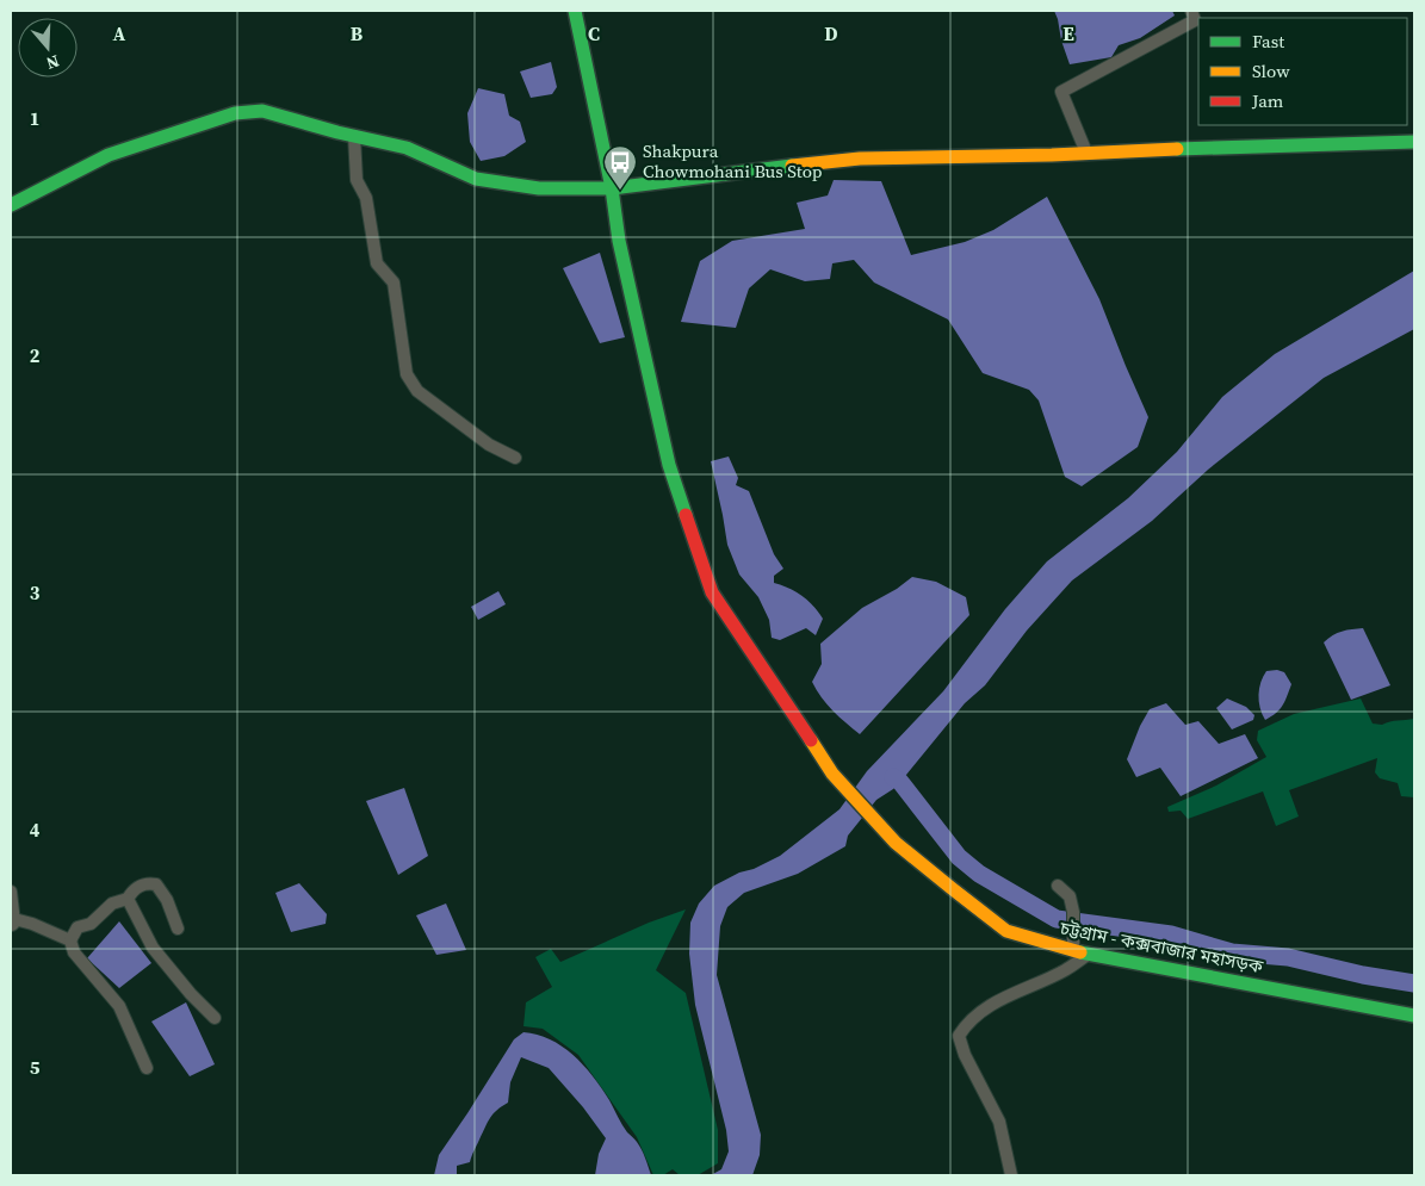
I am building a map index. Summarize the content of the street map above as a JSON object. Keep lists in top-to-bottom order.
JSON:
{
  "streets": {
    "main road": ["চট্টগ্রাম - কক্সবাজার মহাসড়ক"]
  },
  "places": {
    "bus stop": ["Shakpura Chowmohani Bus Stop"]
  },
  "legend": ["Fast", "Slow", "Jam"],
  "north": "bottom",
  "grid": {
    "columns": [
      "A",
      "B",
      "C",
      "D",
      "E"
    ],
    "rows": [
      "1",
      "2",
      "3",
      "4",
      "5"
    ]
  }
}
